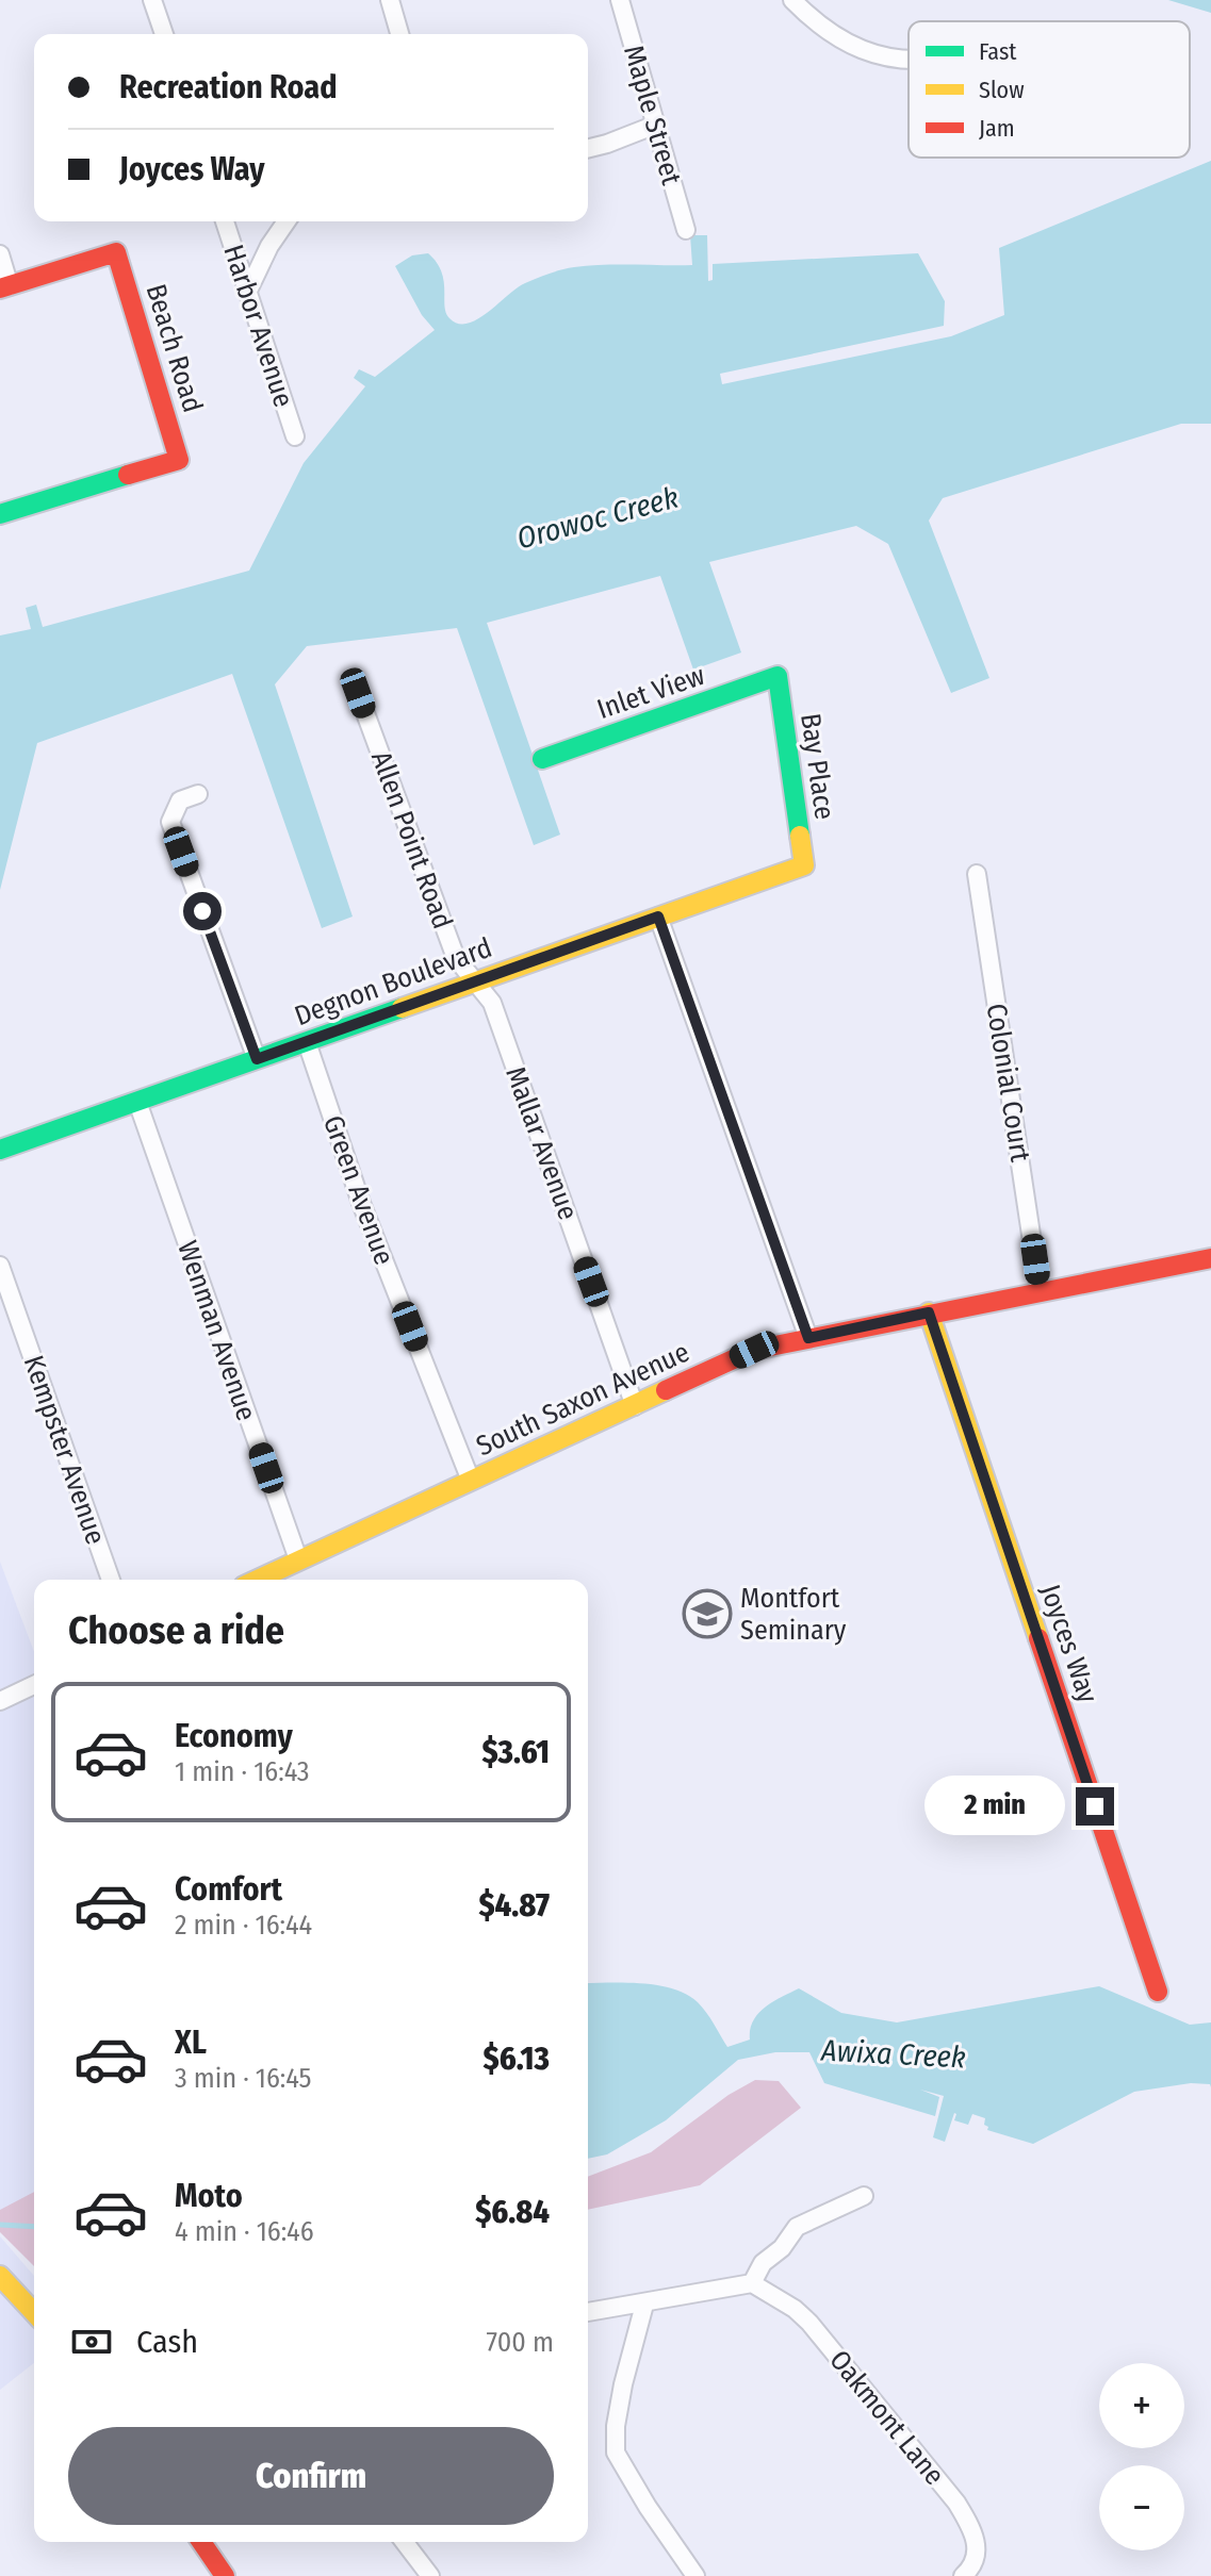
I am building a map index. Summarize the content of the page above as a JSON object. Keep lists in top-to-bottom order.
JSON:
{
  "streets": {
    "street": [
      "Maple Street",
      "Harbor Avenue",
      "Beach Road",
      "Inlet View",
      "Bay Place",
      "Allen Point Road",
      "Degnon Boulevard",
      "Colonial Court",
      "Mallar Avenue",
      "Green Avenue",
      "Wenman Avenue",
      "South Saxon Avenue",
      "Kempster Avenue",
      "Joyces Way",
      "Oakmont Lane"
    ]
  },
  "crossings": [
    ["Inlet View", "Bay Place"],
    ["Bay Place", "Degnon Boulevard"],
    ["Allen Point Road", "Degnon Boulevard"],
    ["Allen Point Road", "Mallar Avenue"],
    ["Degnon Boulevard", "Mallar Avenue"],
    ["Degnon Boulevard", "Green Avenue"],
    ["Degnon Boulevard", "Wenman Avenue"],
    ["Colonial Court", "South Saxon Avenue"],
    ["Mallar Avenue", "South Saxon Avenue"],
    ["Green Avenue", "South Saxon Avenue"],
    ["Wenman Avenue", "South Saxon Avenue"],
    ["South Saxon Avenue", "Joyces Way"]
  ],
  "water": ["Orowoc Creek", "Awixa Creek"],
  "places": {
    "school or university": ["Montfort Seminary"]
  },
  "legend": ["Fast", "Slow", "Jam"],
  "page": {
    "banner": ["Recreation Road", "Joyces Way"],
    "heading": "Choose a ride",
    "list": [
      {
        "name": "Economy",
        "note": "1 min · 16:43",
        "value": "$3.61"
      },
      {
        "name": "Comfort",
        "note": "2 min · 16:44",
        "value": "$4.87"
      },
      {
        "name": "XL",
        "note": "3 min · 16:45",
        "value": "$6.13"
      },
      {
        "name": "Moto",
        "note": "4 min · 16:46",
        "value": "$6.84"
      }
    ],
    "bubble": "2 min",
    "pay": ["Cash", "700 m"],
    "map_buttons": ["+", "−"],
    "buttons": "Confirm"
  }
}
